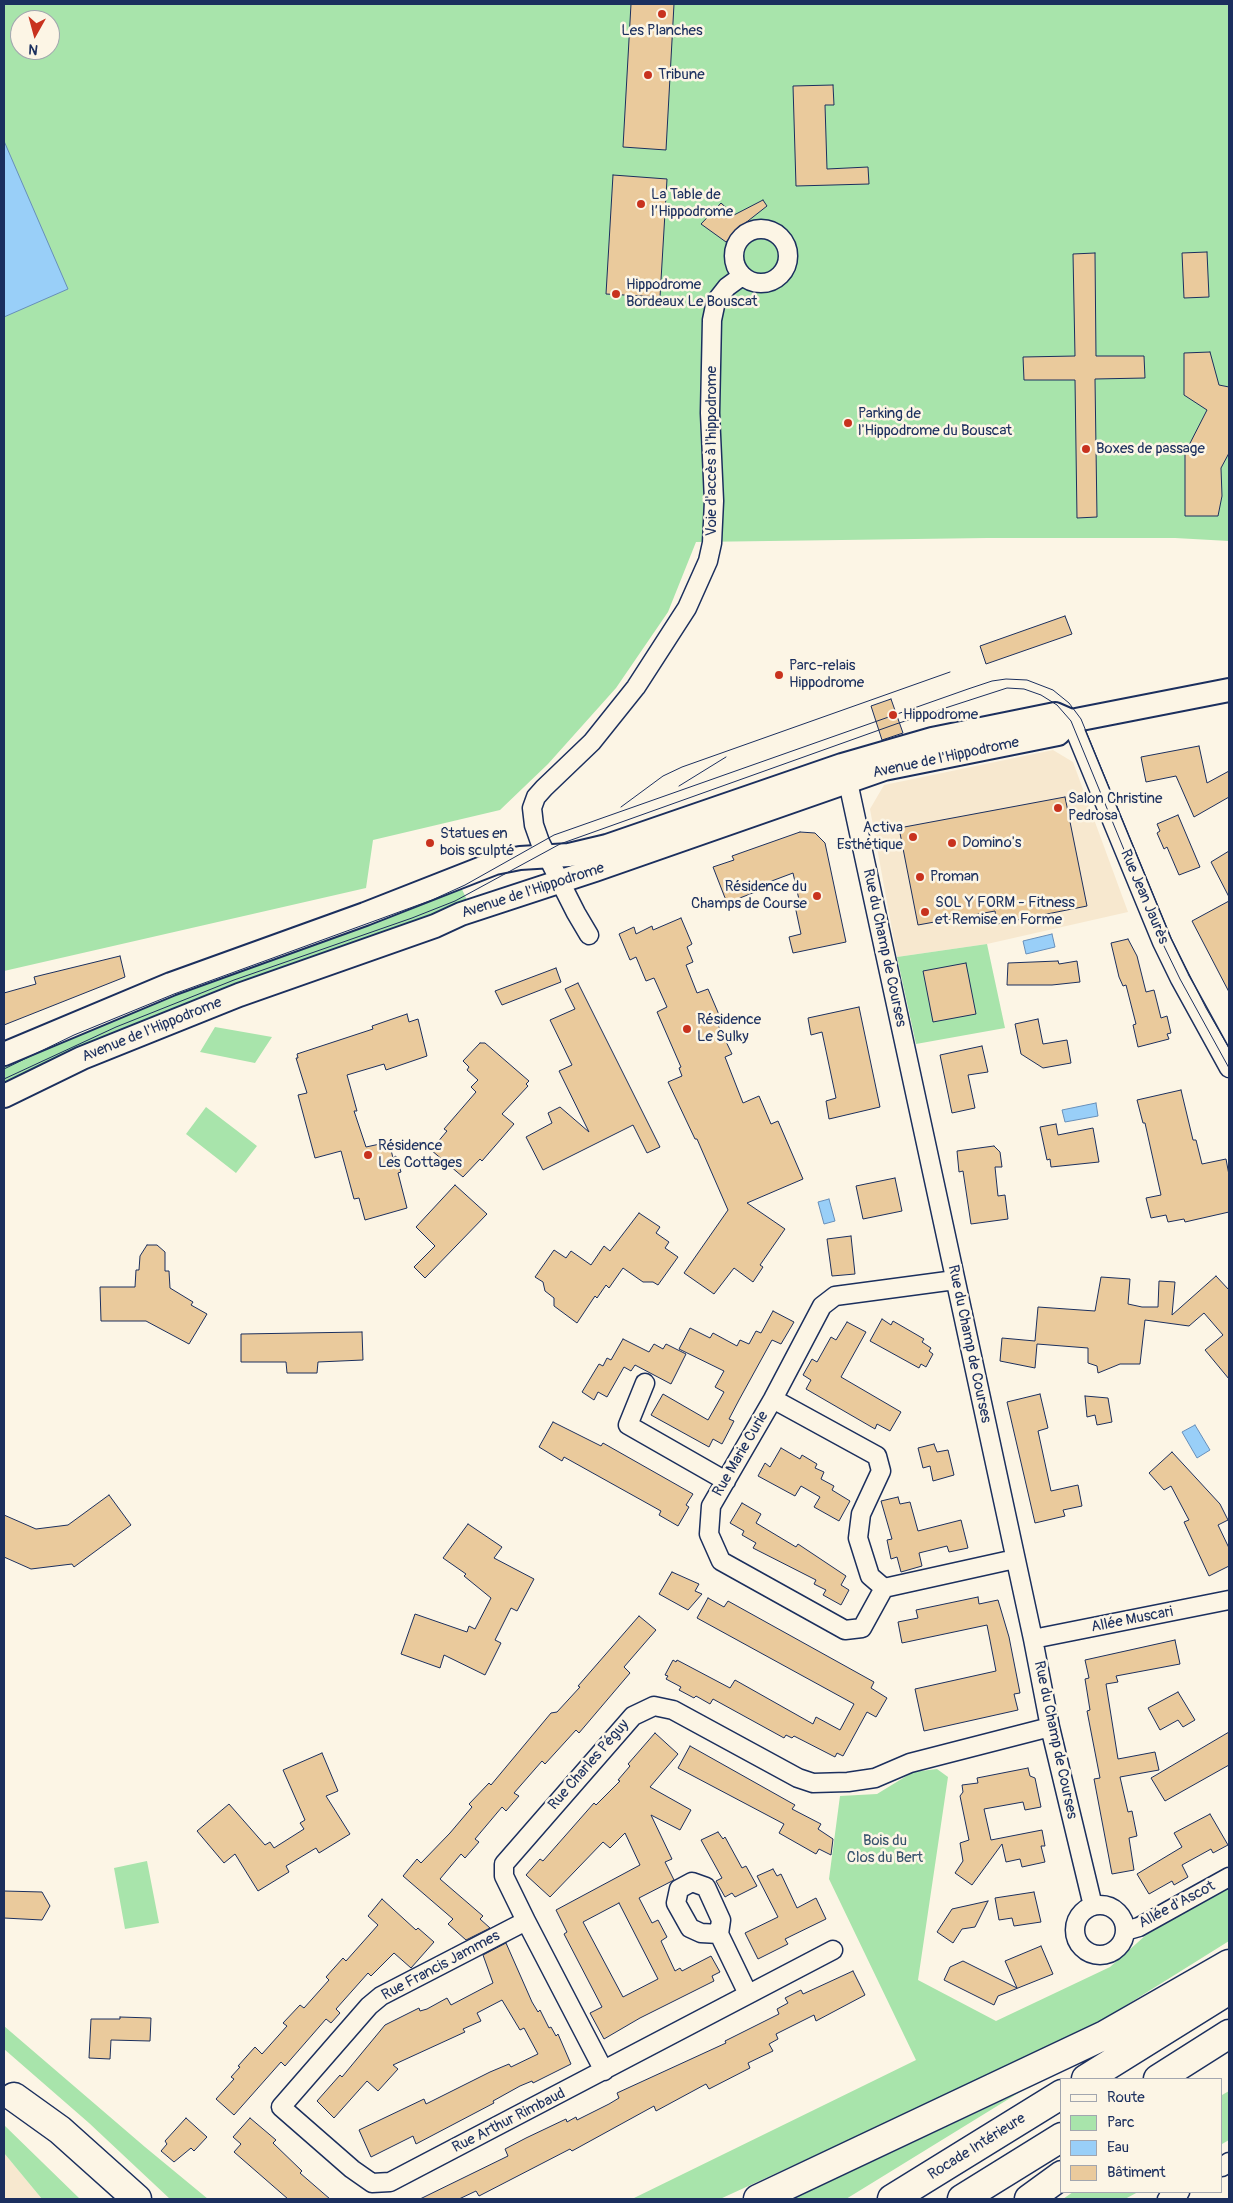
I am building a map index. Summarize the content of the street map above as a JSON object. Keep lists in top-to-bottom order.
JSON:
{
  "streets": {
    "main road": ["Rocade Intérieure"],
    "street": [
      "Voie d'accès à l'hippodrome",
      "Avenue de l'Hippodrome",
      "Rue Jean Jaurès",
      "Rue du Champ de Courses",
      "Rue Marie Curie",
      "Allée Muscari",
      "Rue Charles Péguy",
      "Allée d'Ascot",
      "Rue Francis Jammes",
      "Rue Arthur Rimbaud"
    ]
  },
  "crossings": [
    ["Voie d'accès à l'hippodrome", "Avenue de l'Hippodrome"],
    ["Avenue de l'Hippodrome", "Rue Jean Jaurès"],
    ["Avenue de l'Hippodrome", "Rue du Champ de Courses"],
    ["Rue du Champ de Courses", "Rue Marie Curie"],
    ["Rue du Champ de Courses", "Allée Muscari"],
    ["Rue du Champ de Courses", "Rue Charles Péguy"],
    ["Rue du Champ de Courses", "Allée d'Ascot"],
    ["Rue Charles Péguy", "Rue Francis Jammes"],
    ["Rue Charles Péguy", "Rue Arthur Rimbaud"],
    ["Rue Francis Jammes", "Rue Arthur Rimbaud"]
  ],
  "parks": ["Bois du Clos du Bert"],
  "places": [
    "Les Planches",
    "Tribune",
    "La Table de l’Hippodrome",
    "Hippodrome Bordeaux Le Bouscat",
    "Parking de l'Hippodrome du Bouscat",
    "Boxes de passage",
    "Parc-relais Hippodrome",
    "Hippodrome",
    "Salon Christine Pedrosa",
    "Activa Esthétique",
    "Statues en bois sculpté",
    "Domino's",
    "Proman",
    "Résidence du Champs de Course",
    "SOL Y FORM - Fitness et Remise en Forme",
    "Résidence Le Sulky",
    "Résidence Les Cottages"
  ],
  "legend": [
    "Route",
    "Parc",
    "Eau",
    "Bâtiment"
  ],
  "north": "bottom"
}
